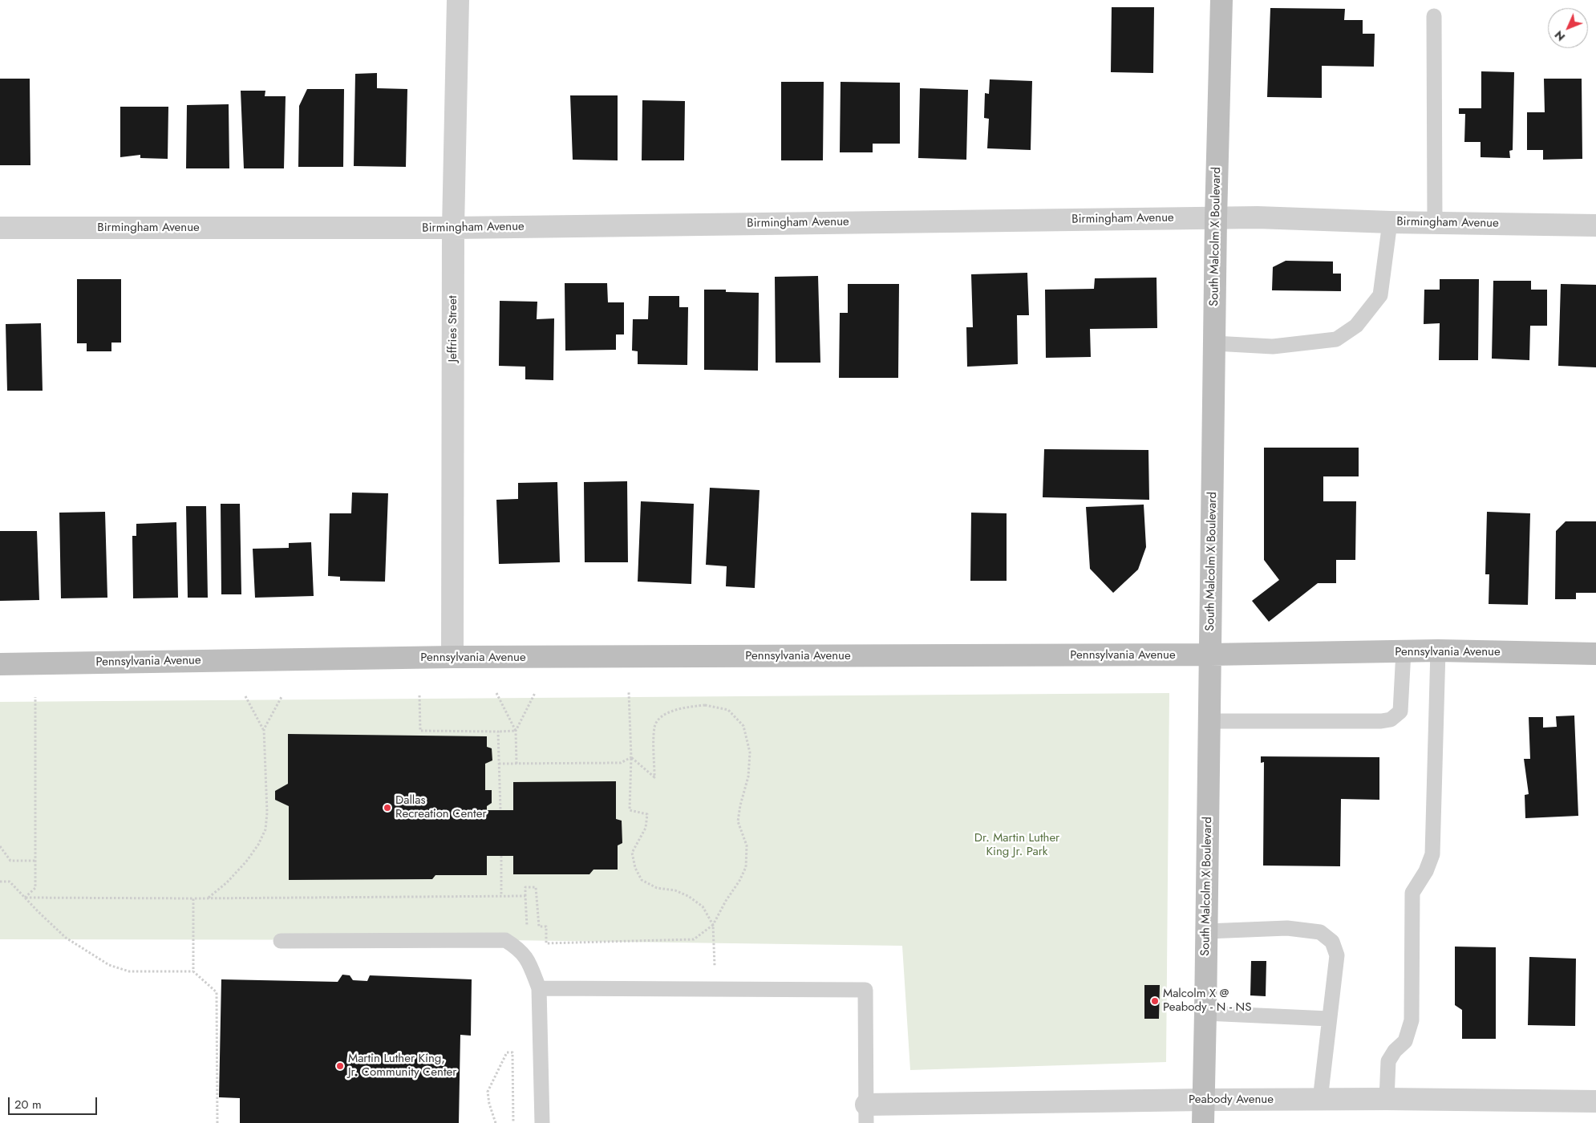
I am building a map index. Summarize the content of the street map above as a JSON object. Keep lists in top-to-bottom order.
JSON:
{
  "streets": {
    "street": [
      "Birmingham Avenue",
      "South Malcolm X Boulevard",
      "Jeffries Street",
      "Pennsylvania Avenue",
      "Peabody Avenue"
    ]
  },
  "crossings": [
    ["Birmingham Avenue", "South Malcolm X Boulevard"],
    ["Birmingham Avenue", "Jeffries Street"],
    ["South Malcolm X Boulevard", "Pennsylvania Avenue"],
    ["South Malcolm X Boulevard", "Peabody Avenue"],
    ["Jeffries Street", "Pennsylvania Avenue"]
  ],
  "parks": ["Dr. Martin Luther King Jr. Park"],
  "places": ["Dallas Recreation Center", "Malcolm X @ Peabody - N - NS", "Martin Luther King, Jr. Community Center"],
  "scale_bar": "20 m",
  "north": "bottom left"
}
